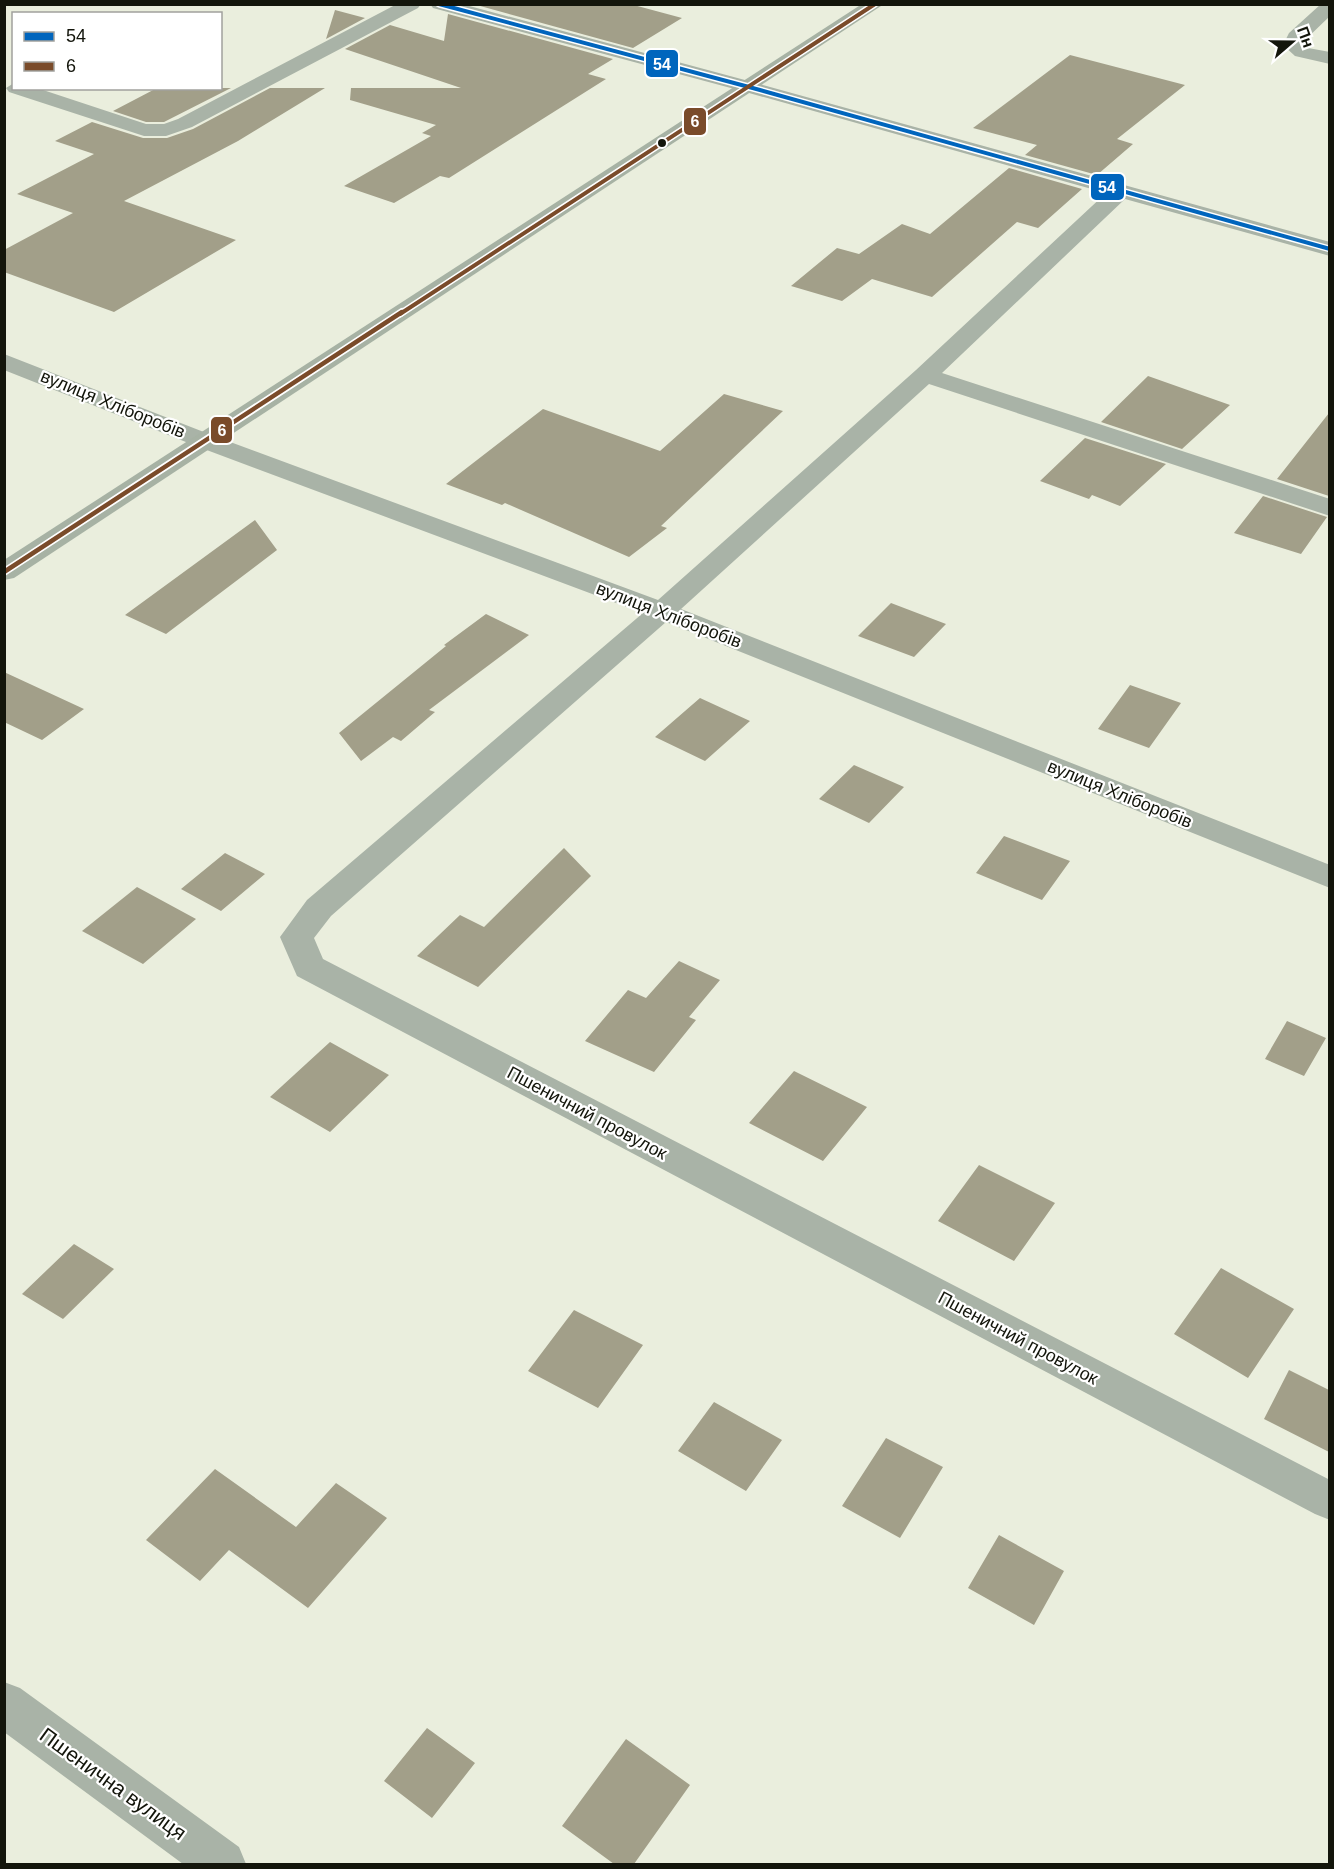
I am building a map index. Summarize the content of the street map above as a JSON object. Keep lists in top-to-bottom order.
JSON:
{
  "streets": {
    "street": ["вулиця Хліборобів", "Пшеничний провулок", "Пшенична вулиця"]
  },
  "crossings": [
    ["вулиця Хліборобів", "Пшеничний провулок"]
  ],
  "lines": ["transit line 54", "transit line 6"],
  "legend": ["54", "6"],
  "north": "right"
}
